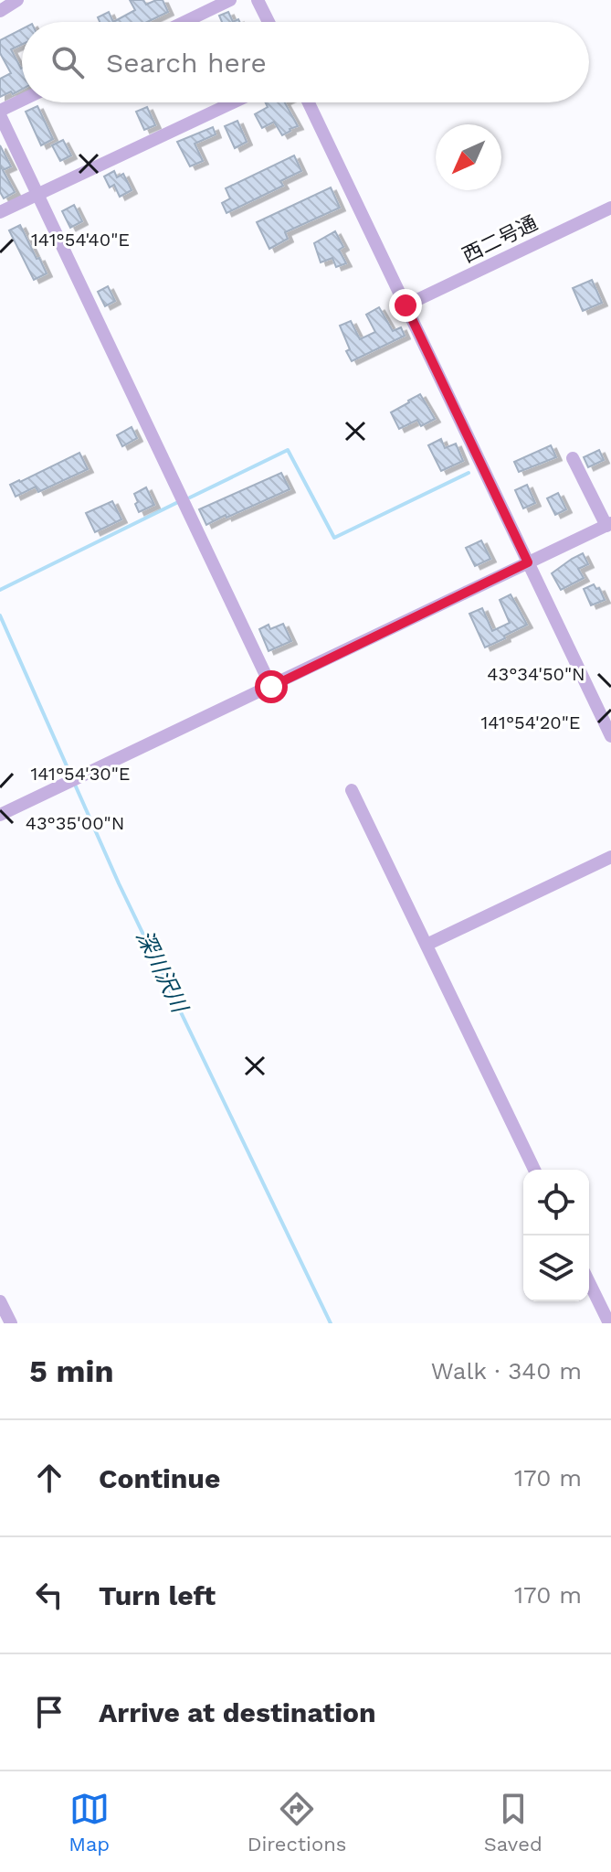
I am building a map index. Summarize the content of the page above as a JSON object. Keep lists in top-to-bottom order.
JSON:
{
  "streets": {
    "street": ["西二号通"]
  },
  "water": ["深川沢川"],
  "north": "bottom left",
  "page": {
    "search": "Search here",
    "heading": ["5 min", "Walk · 340 m"],
    "list": [
      ["Continue", "170 m"],
      ["Turn left", "170 m"],
      "Arrive at destination"
    ],
    "nav": ["Map", "Directions", "Saved"]
  },
  "coordinates": [
    "141°54'40\"E",
    "43°34'50\"N",
    "141°54'20\"E",
    "141°54'30\"E",
    "43°35'00\"N"
  ]
}
